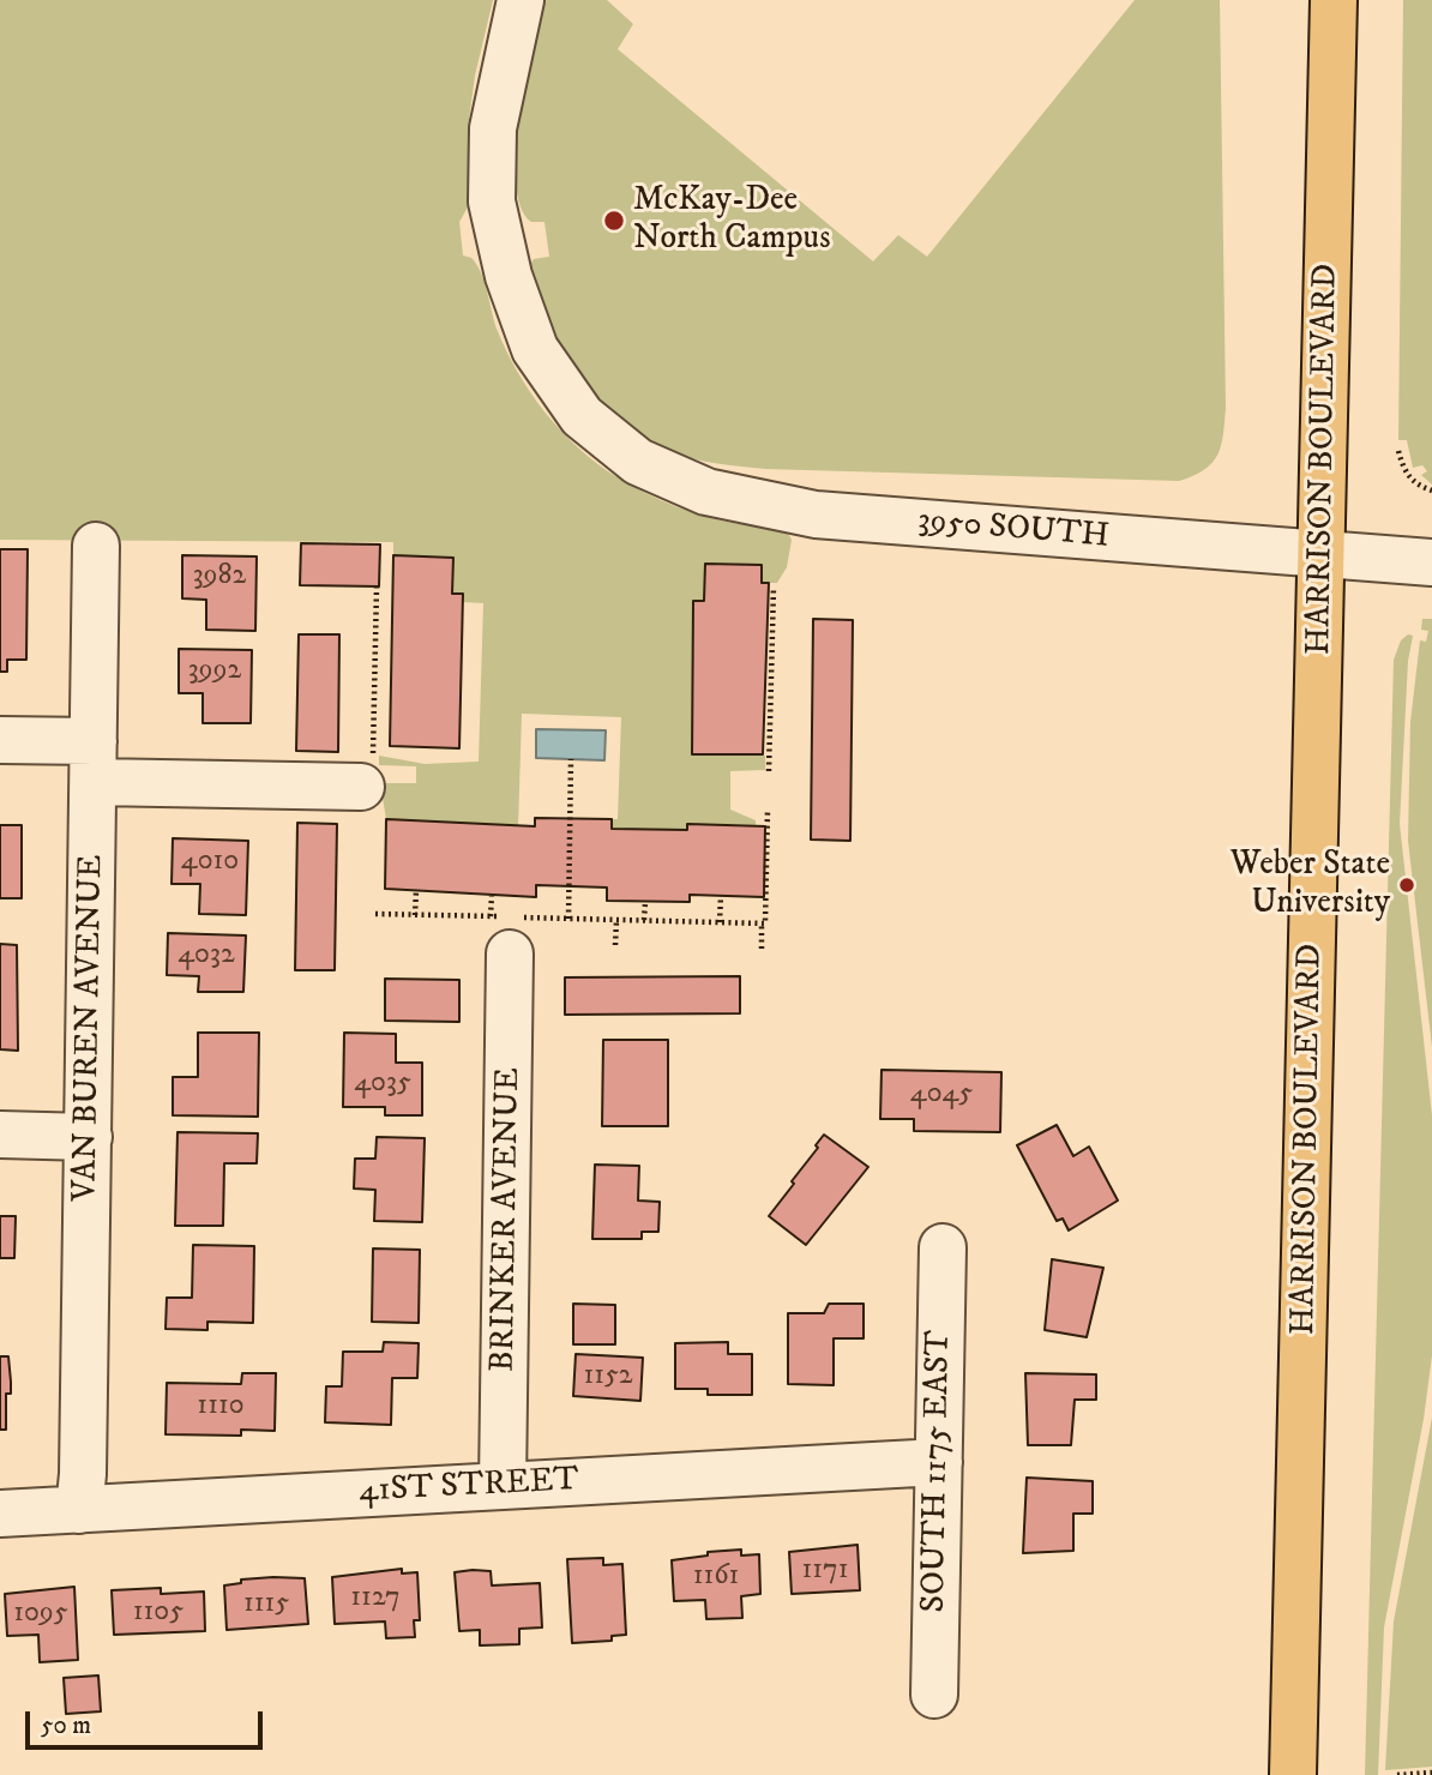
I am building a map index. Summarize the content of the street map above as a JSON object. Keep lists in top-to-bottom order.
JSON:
{
  "streets": {
    "main road": ["HARRISON BOULEVARD"],
    "street": [
      "3950 SOUTH",
      "VAN BUREN AVENUE",
      "BRINKER AVENUE",
      "SOUTH 1175 EAST",
      "41ST STREET"
    ]
  },
  "crossings": [
    ["HARRISON BOULEVARD", "3950 SOUTH"],
    ["VAN BUREN AVENUE", "41ST STREET"],
    ["BRINKER AVENUE", "41ST STREET"],
    ["SOUTH 1175 EAST", "41ST STREET"]
  ],
  "places": ["McKay-Dee North Campus", "Weber State University"],
  "house_numbers": [
    "3982",
    "3992",
    "4010",
    "4032",
    "4035",
    "4045",
    "1152",
    "1110",
    "1171",
    "1161",
    "1127",
    "1115",
    "1105",
    "1095"
  ],
  "scale_bar": "50 m"
}
